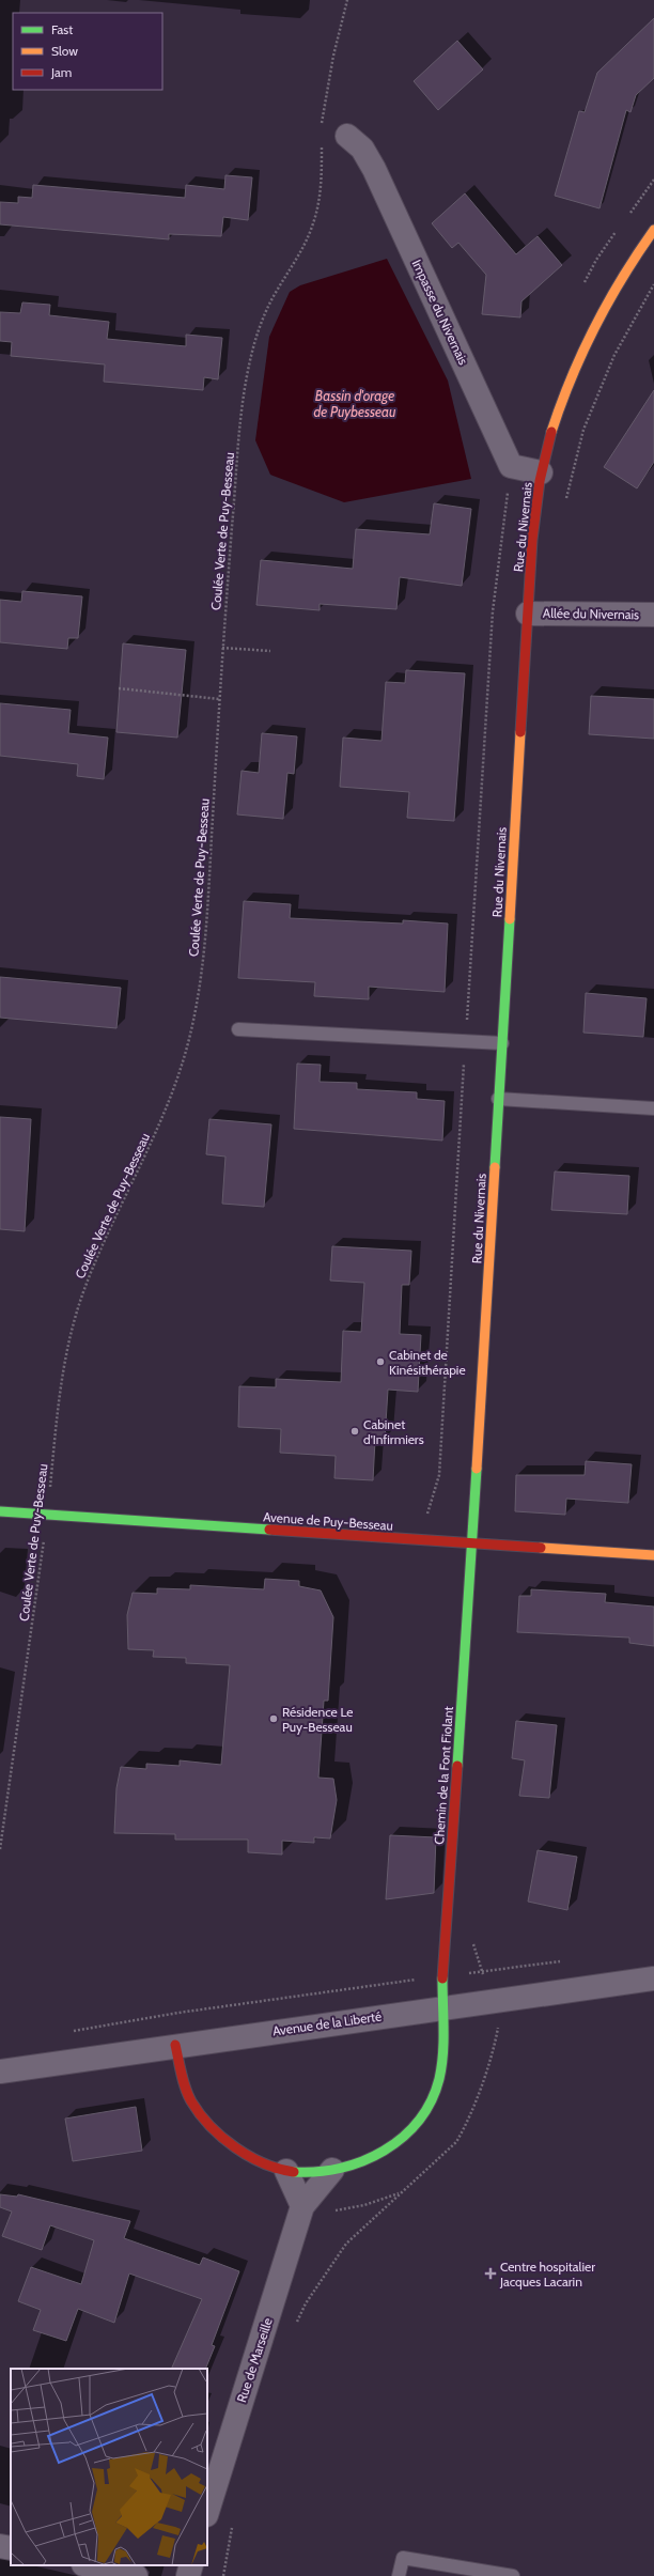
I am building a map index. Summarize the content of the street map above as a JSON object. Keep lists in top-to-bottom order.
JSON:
{
  "streets": {
    "street": [
      "Impasse du Nivernais",
      "Rue du Nivernais",
      "Allée du Nivernais",
      "Avenue de Puy-Besseau",
      "Chemin de la Font Fiolant",
      "Avenue de la Liberté",
      "Rue de Marseille"
    ],
    "path": ["Coulée Verte de Puy-Besseau"]
  },
  "crossings": [
    ["Impasse du Nivernais", "Rue du Nivernais"],
    ["Rue du Nivernais", "Allée du Nivernais"],
    ["Rue du Nivernais", "Avenue de Puy-Besseau"],
    ["Rue du Nivernais", "Chemin de la Font Fiolant"],
    ["Coulée Verte de Puy-Besseau", "Avenue de Puy-Besseau"],
    ["Avenue de Puy-Besseau", "Chemin de la Font Fiolant"],
    ["Chemin de la Font Fiolant", "Avenue de la Liberté"],
    ["Chemin de la Font Fiolant", "Rue de Marseille"]
  ],
  "water": ["Bassin d'orage de Puybesseau"],
  "places": {
    "other": ["Cabinet de Kinésithérapie", "Cabinet d'Infirmiers", "Résidence Le Puy-Besseau"],
    "health": ["Centre hospitalier Jacques Lacarin"]
  },
  "legend": ["Fast", "Slow", "Jam"]
}
